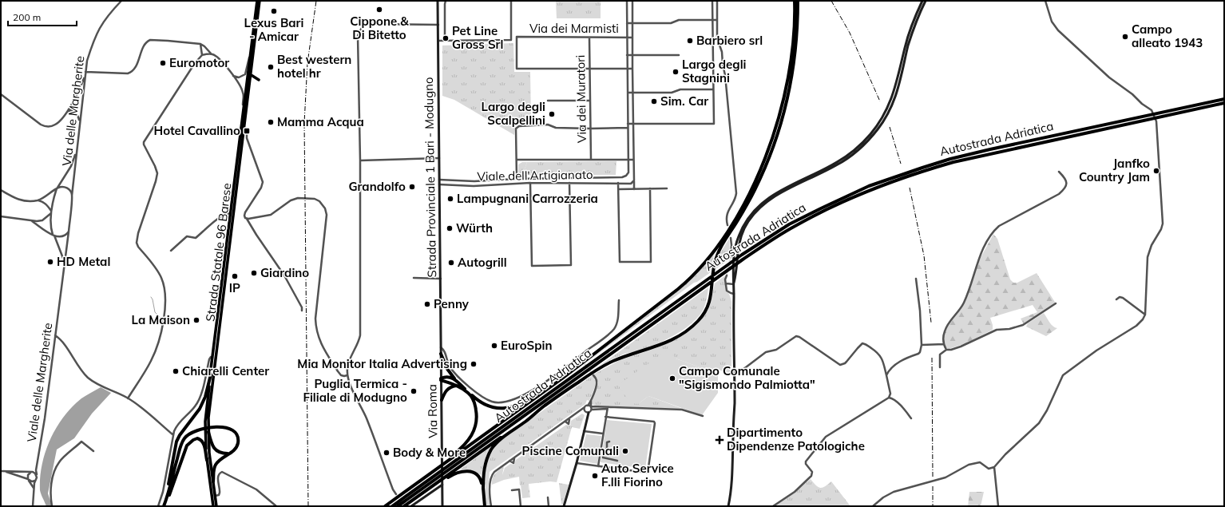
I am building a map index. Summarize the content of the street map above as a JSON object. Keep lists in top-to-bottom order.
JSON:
{
  "streets": {
    "highway": ["Autostrada Adriatica"],
    "main road": ["Strada Provinciale 1 Bari - Modugno", "Strada Statale 96 Barese", "Via Roma"],
    "street": [
      "Via dei Marmisti",
      "Via dei Muratori",
      "Via delle Margherite",
      "Viale dell'Artigianato",
      "Viale delle Margherite"
    ]
  },
  "crossings": [
    ["Via dei Marmisti", "Via dei Muratori"],
    ["Via delle Margherite", "Viale delle Margherite"],
    ["Viale dell'Artigianato", "Strada Provinciale 1 Bari - Modugno"],
    ["Strada Provinciale 1 Bari - Modugno", "Via Roma"]
  ],
  "places": {
    "other": [
      "Cippone & Di Bitetto",
      "Lexus Bari - Amicar",
      "Campo alleato 1943",
      "Pet Line Gross Srl",
      "Barbiero srl",
      "Euromotor",
      "Best western hotel hr",
      "Largo degli Stagnini",
      "Sim. Car",
      "Largo degli Scalpellini",
      "Mamma Acqua",
      "Janfko Country Jam",
      "Grandolfo",
      "Lampugnani Carrozzeria",
      "Würth",
      "HD Metal",
      "Autogrill",
      "Giardino",
      "IP",
      "Penny",
      "La Maison",
      "EuroSpin",
      "Mia Monitor Italia Advertising",
      "Chiarelli Center",
      "Campo Comunale \"Sigismondo Palmiotta\"",
      "Puglia Termica - Filiale di Modugno",
      "Piscine Comunali",
      "Body & More",
      "Auto Service F.lli Fiorino"
    ],
    "transit": ["Hotel Cavallino"],
    "health": ["Dipartimento Dipendenze Patologiche"]
  },
  "scale_bar": "200 m"
}
